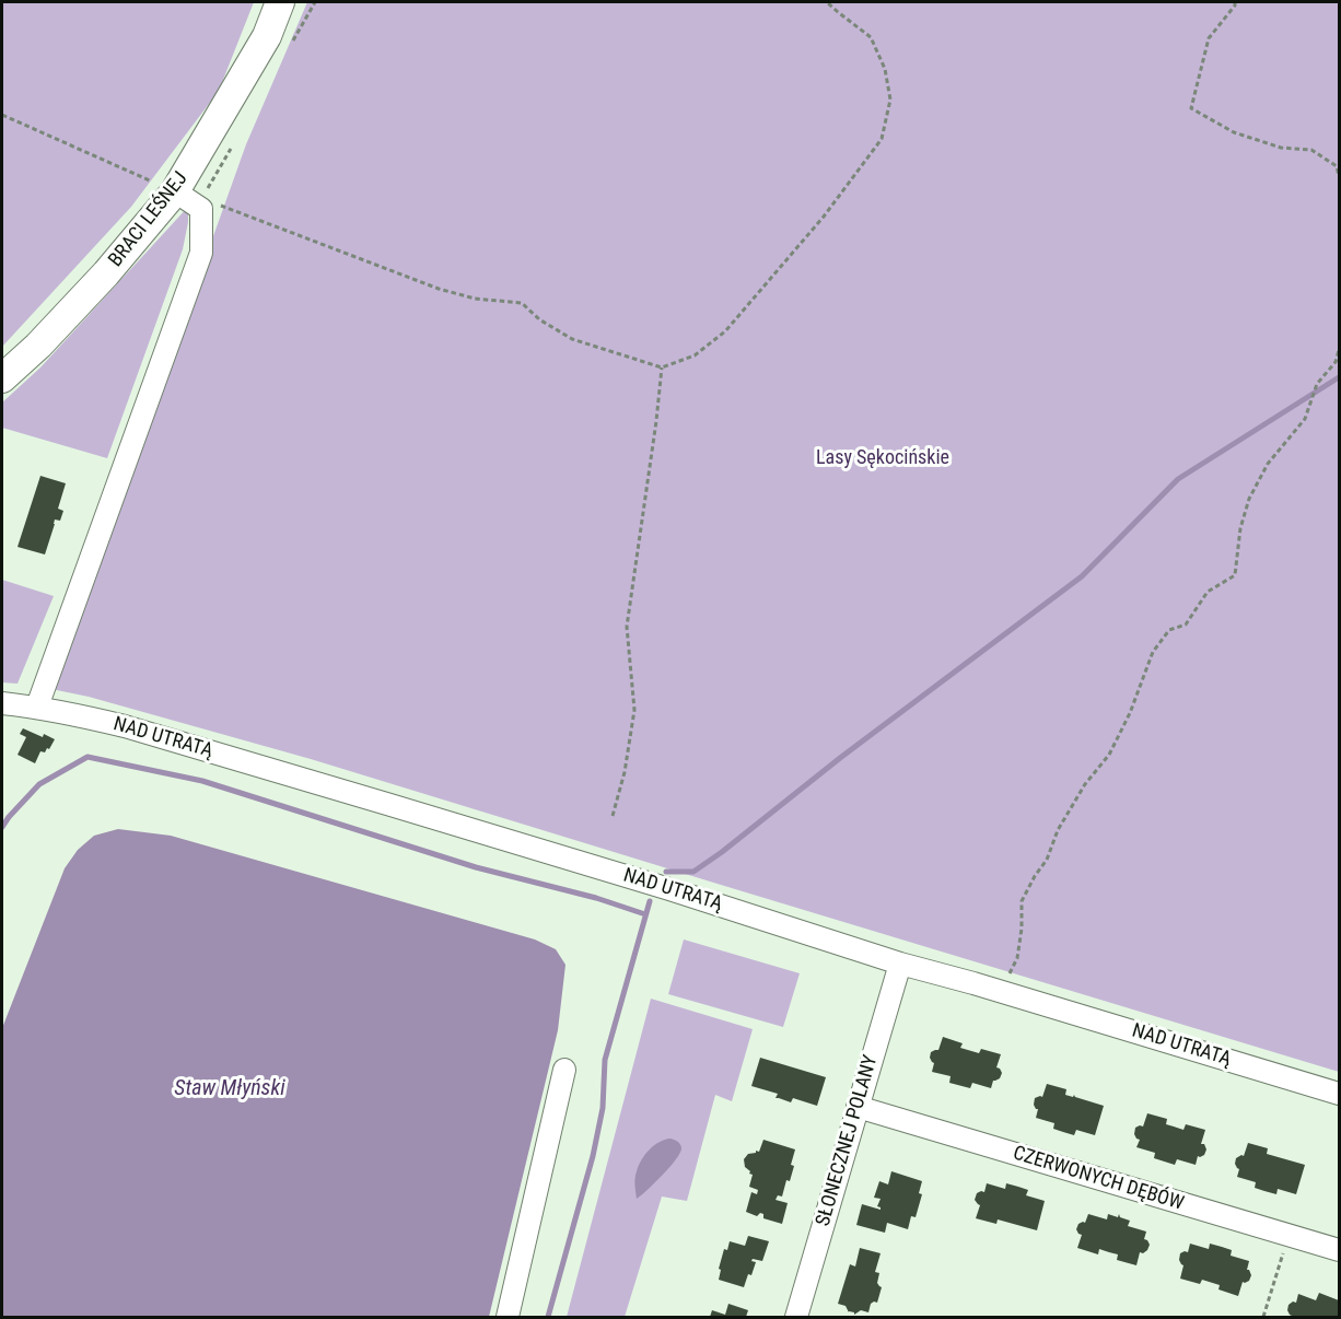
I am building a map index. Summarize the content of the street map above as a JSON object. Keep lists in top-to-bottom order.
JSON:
{
  "streets": {
    "main road": ["BRACI LEŚNEJ"],
    "street": ["NAD UTRATĄ", "SŁONECZNEJ POLANY", "CZERWONYCH DĘBÓW"]
  },
  "crossings": [
    ["NAD UTRATĄ", "SŁONECZNEJ POLANY"],
    ["SŁONECZNEJ POLANY", "CZERWONYCH DĘBÓW"]
  ],
  "water": ["Staw Młyński"],
  "parks": ["Lasy Sękocińskie"]
}
